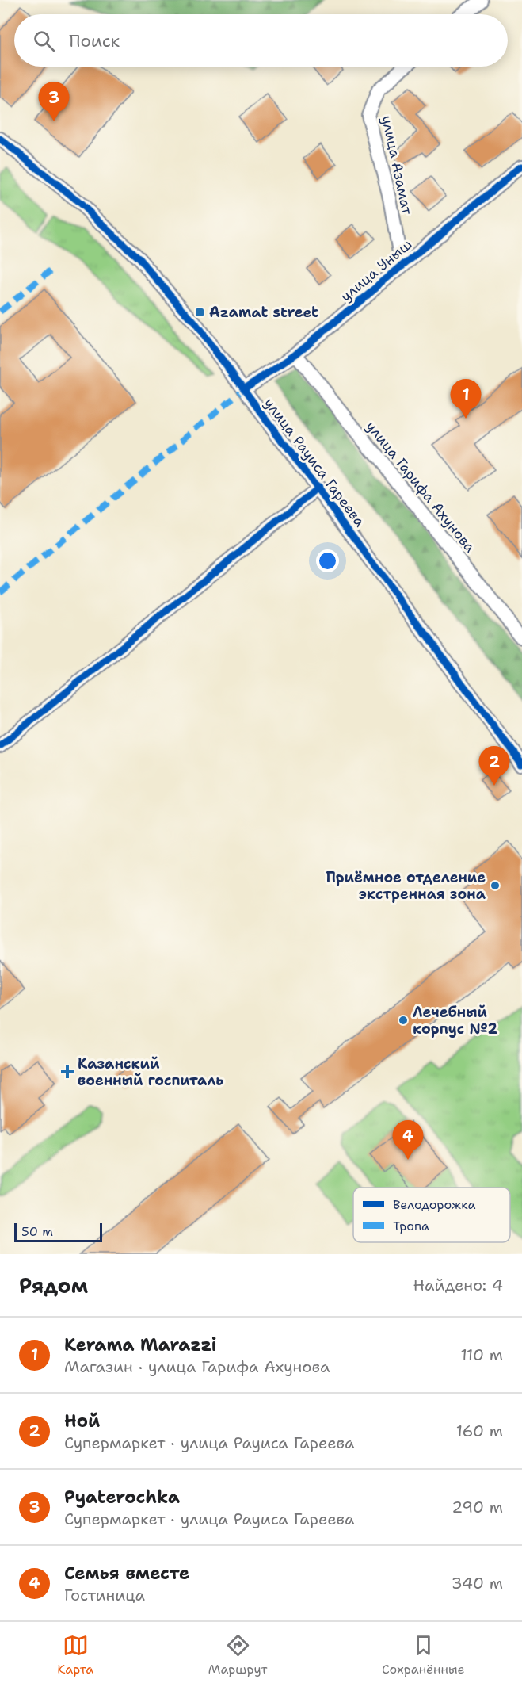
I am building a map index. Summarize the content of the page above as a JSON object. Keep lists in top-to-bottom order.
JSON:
{
  "streets": {
    "street": [
      "улица Азамат",
      "улица Уныш",
      "улица Рауиса Гареева",
      "улица Гарифа Ахунова"
    ]
  },
  "crossings": [
    ["улица Азамат", "улица Уныш"],
    ["улица Уныш", "улица Рауиса Гареева"],
    ["улица Уныш", "улица Гарифа Ахунова"]
  ],
  "places": {
    "transit": ["Azamat street"],
    "other": ["Приёмное отделение экстренная зона", "Лечебный корпус №2"],
    "health": ["Казанский военный госпиталь"]
  },
  "legend": ["Велодорожка", "Тропа"],
  "scale_bar": "50 m",
  "page": {
    "search": "Поиск",
    "pins": [
      "3",
      "1",
      "2",
      "4"
    ],
    "scale": "50 m",
    "heading": ["Рядом", "Найдено: 4"],
    "list": [
      {
        "mark": "1",
        "name": "Kerama Marazzi",
        "note": "Магазин · улица Гарифа Ахунова",
        "value": "110 m"
      },
      {
        "mark": "2",
        "name": "Ной",
        "note": "Супермаркет · улица Рауиса Гареева",
        "value": "160 m"
      },
      {
        "mark": "3",
        "name": "Pyaterochka",
        "note": "Супермаркет · улица Рауиса Гареева",
        "value": "290 m"
      },
      {
        "mark": "4",
        "name": "Семья вместе",
        "note": "Гостиница",
        "value": "340 m"
      }
    ],
    "nav": ["Карта", "Маршрут", "Сохранённые"]
  }
}
